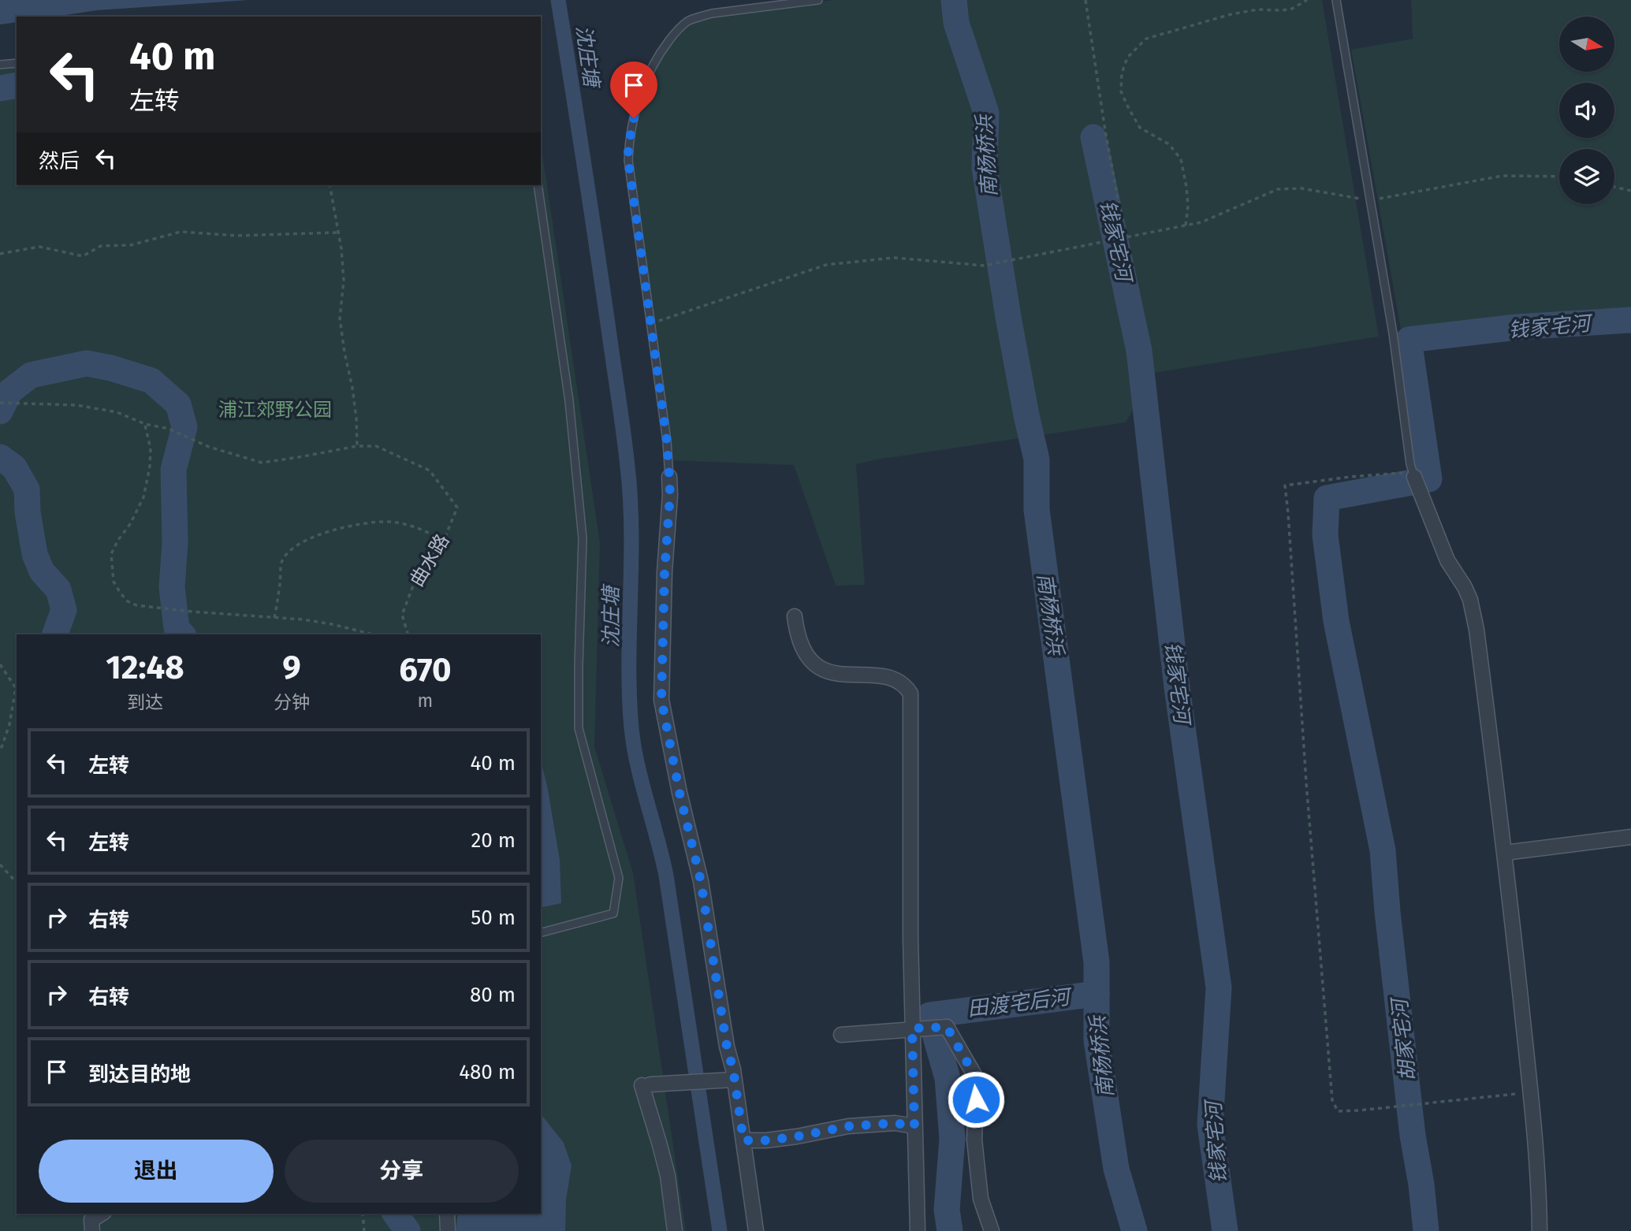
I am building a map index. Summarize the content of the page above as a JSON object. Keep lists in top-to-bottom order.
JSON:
{
  "streets": {
    "path": ["曲水路"]
  },
  "water": [
    "沈庄塘",
    "南杨桥浜",
    "钱家宅河",
    "田渡宅后河",
    "胡家宅河"
  ],
  "parks": ["浦江郊野公园"],
  "north": "right",
  "page": {
    "turn": ["40 m", "左转"],
    "then": "然后",
    "eta": [
      "12:48",
      "到达",
      "9",
      "分钟",
      "670",
      "m"
    ],
    "list": [
      {
        "name": "左转",
        "value": "40 m"
      },
      {
        "name": "左转",
        "value": "20 m"
      },
      {
        "name": "右转",
        "value": "50 m"
      },
      {
        "name": "右转",
        "value": "80 m"
      },
      {
        "name": "到达目的地",
        "value": "480 m"
      }
    ],
    "buttons": ["退出", "分享"]
  }
}
